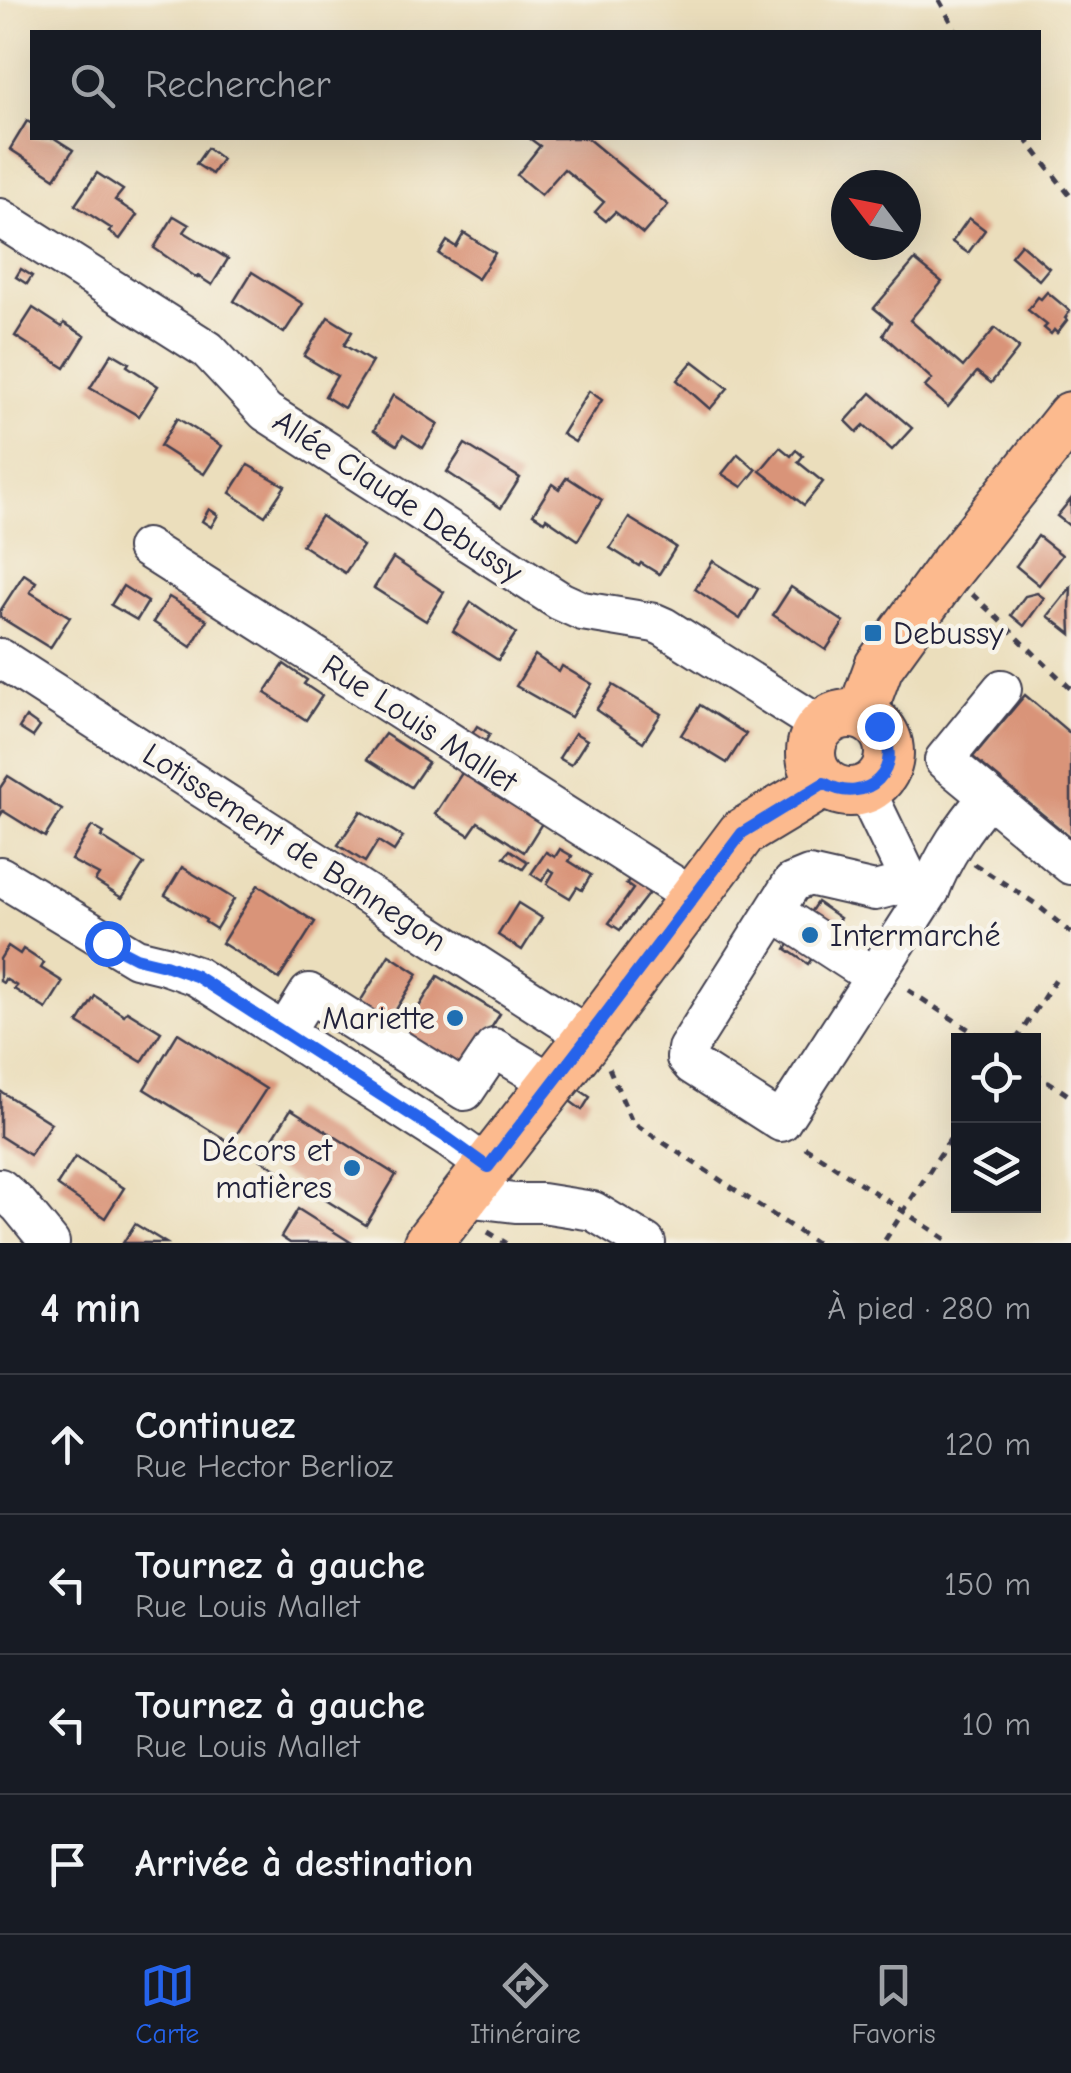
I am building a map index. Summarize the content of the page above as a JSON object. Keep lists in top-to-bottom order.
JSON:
{
  "streets": {
    "street": ["Allée Claude Debussy", "Rue Louis Mallet", "Lotissement de Bannegon"]
  },
  "places": {
    "transit": ["Debussy"],
    "other": ["Intermarché", "Mariette", "Décors et matières"]
  },
  "north": "top left",
  "page": {
    "search": "Rechercher",
    "heading": ["4 min", "À pied · 280 m"],
    "list": [
      ["Continuez", "Rue Hector Berlioz", "120 m"],
      ["Tournez à gauche", "Rue Louis Mallet", "150 m"],
      ["Tournez à gauche", "Rue Louis Mallet", "10 m"],
      "Arrivée à destination"
    ],
    "nav": ["Carte", "Itinéraire", "Favoris"]
  }
}
